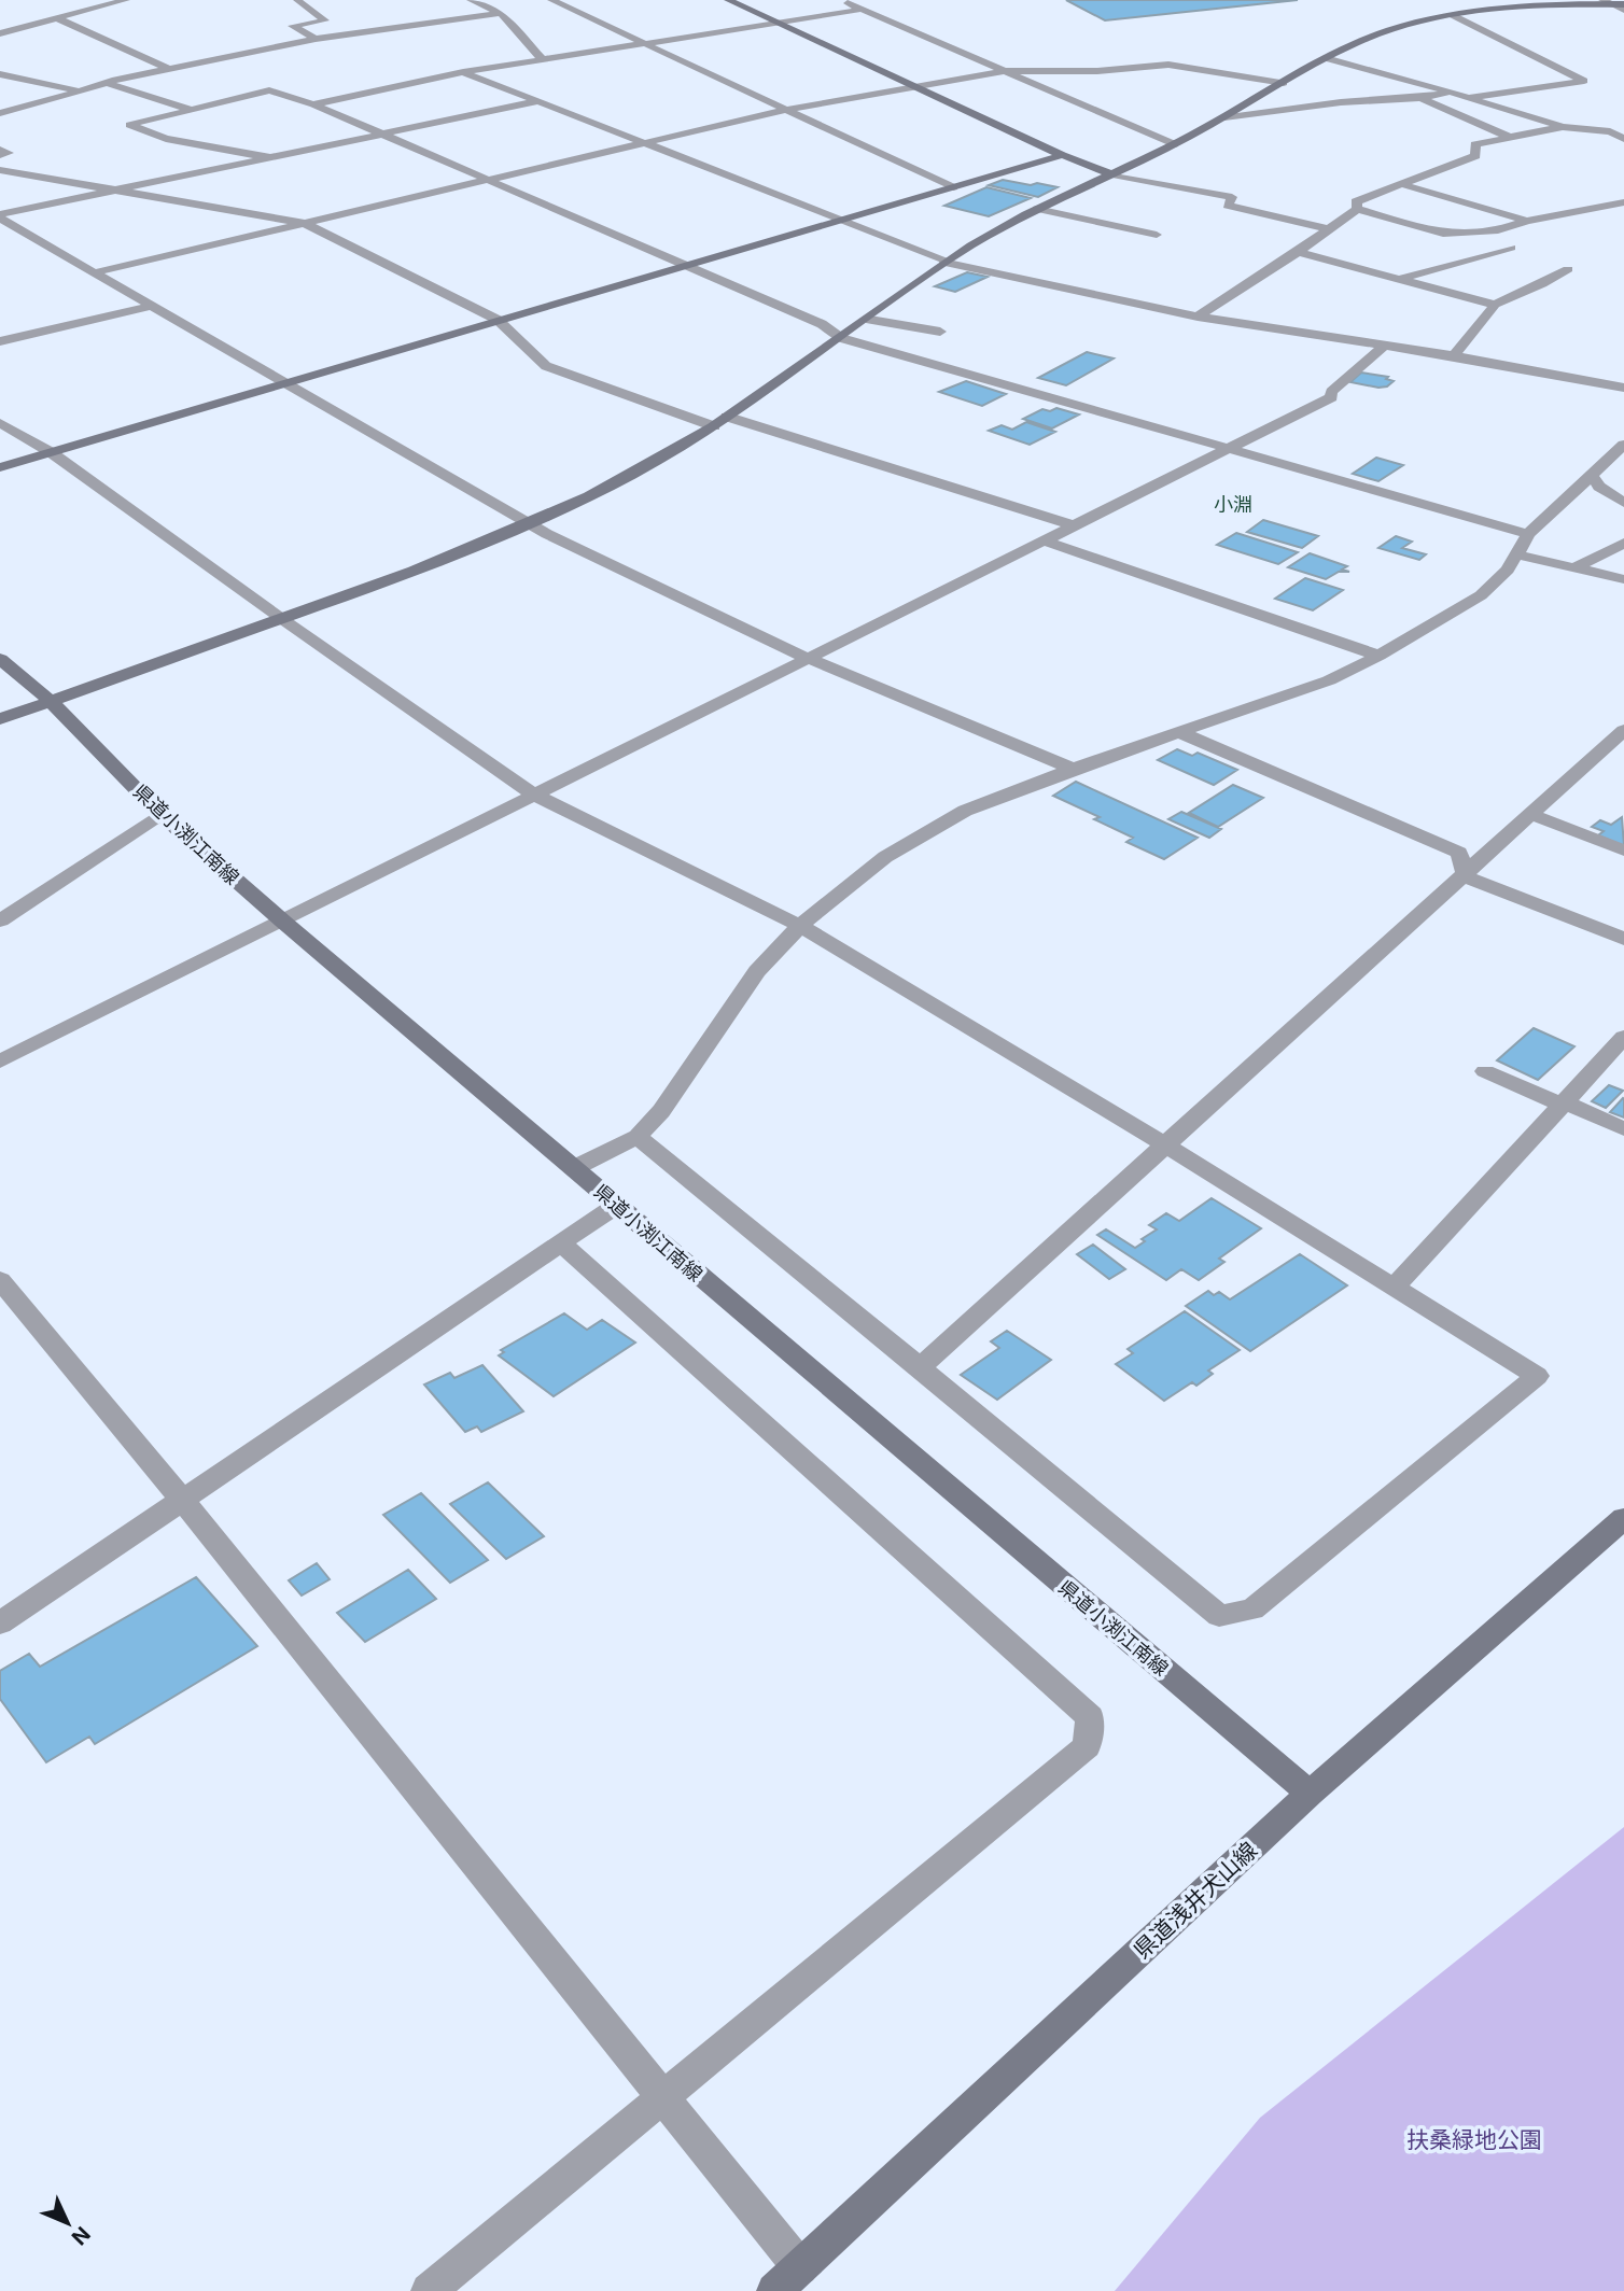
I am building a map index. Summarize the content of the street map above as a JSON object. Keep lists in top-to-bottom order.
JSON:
{
  "streets": {
    "street": ["県道小渕江南線", "県道浅井犬山線"]
  },
  "crossings": [
    ["県道小渕江南線", "県道浅井犬山線"]
  ],
  "districts": ["小淵"],
  "parks": ["扶桑緑地公園"],
  "north": "bottom right"
}
